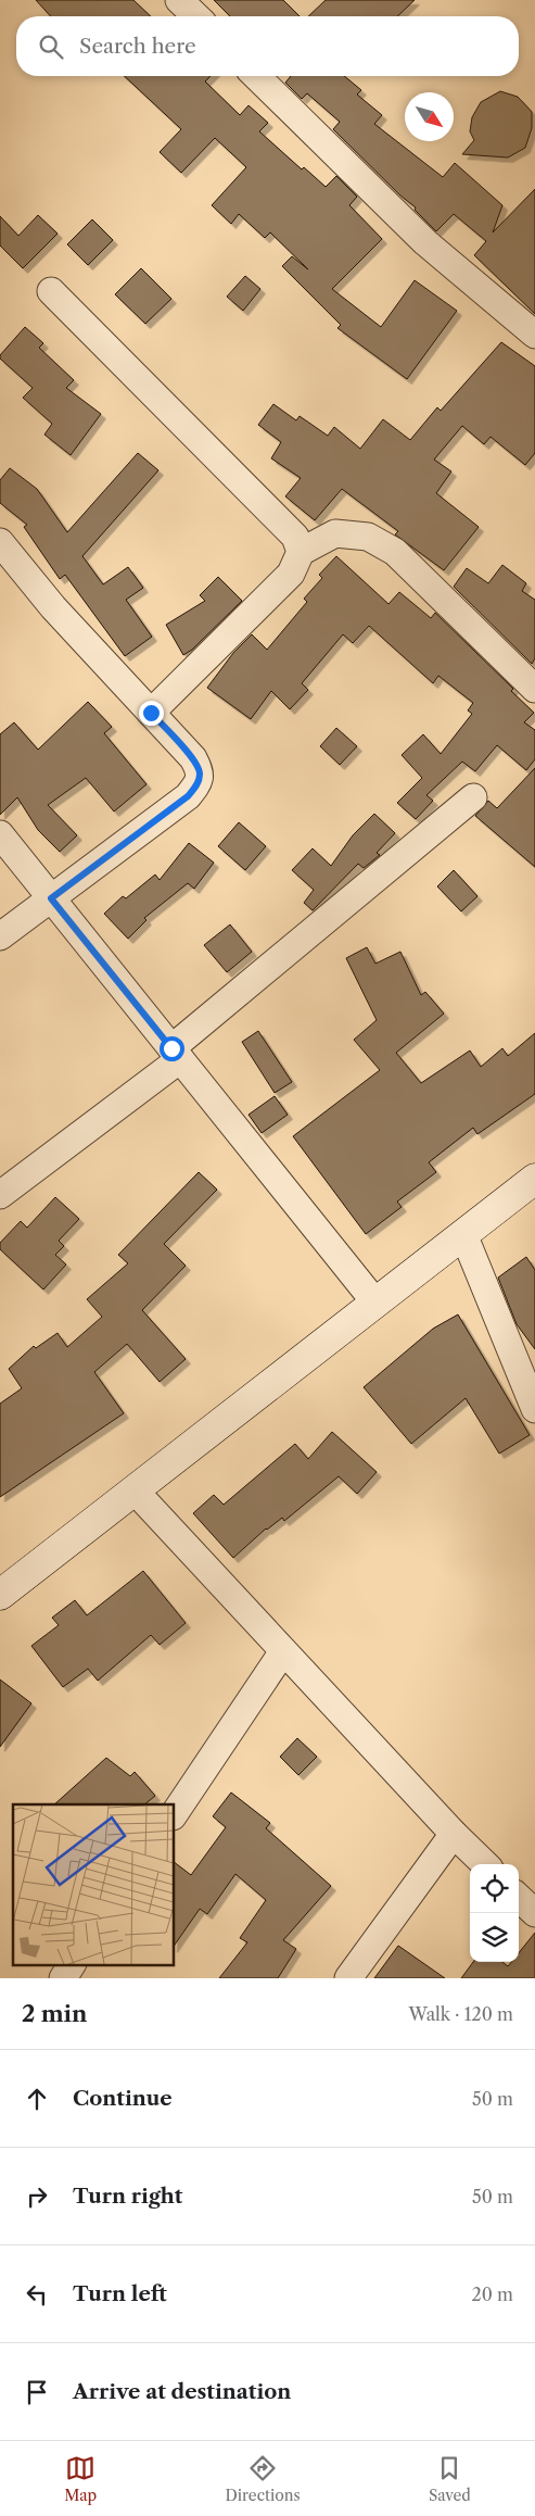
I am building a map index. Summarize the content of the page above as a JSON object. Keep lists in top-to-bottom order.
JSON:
{
  "north": "bottom right",
  "page": {
    "search": "Search here",
    "heading": ["2 min", "Walk · 120 m"],
    "list": [
      ["Continue", "50 m"],
      ["Turn right", "50 m"],
      ["Turn left", "20 m"],
      "Arrive at destination"
    ],
    "nav": ["Map", "Directions", "Saved"]
  }
}
